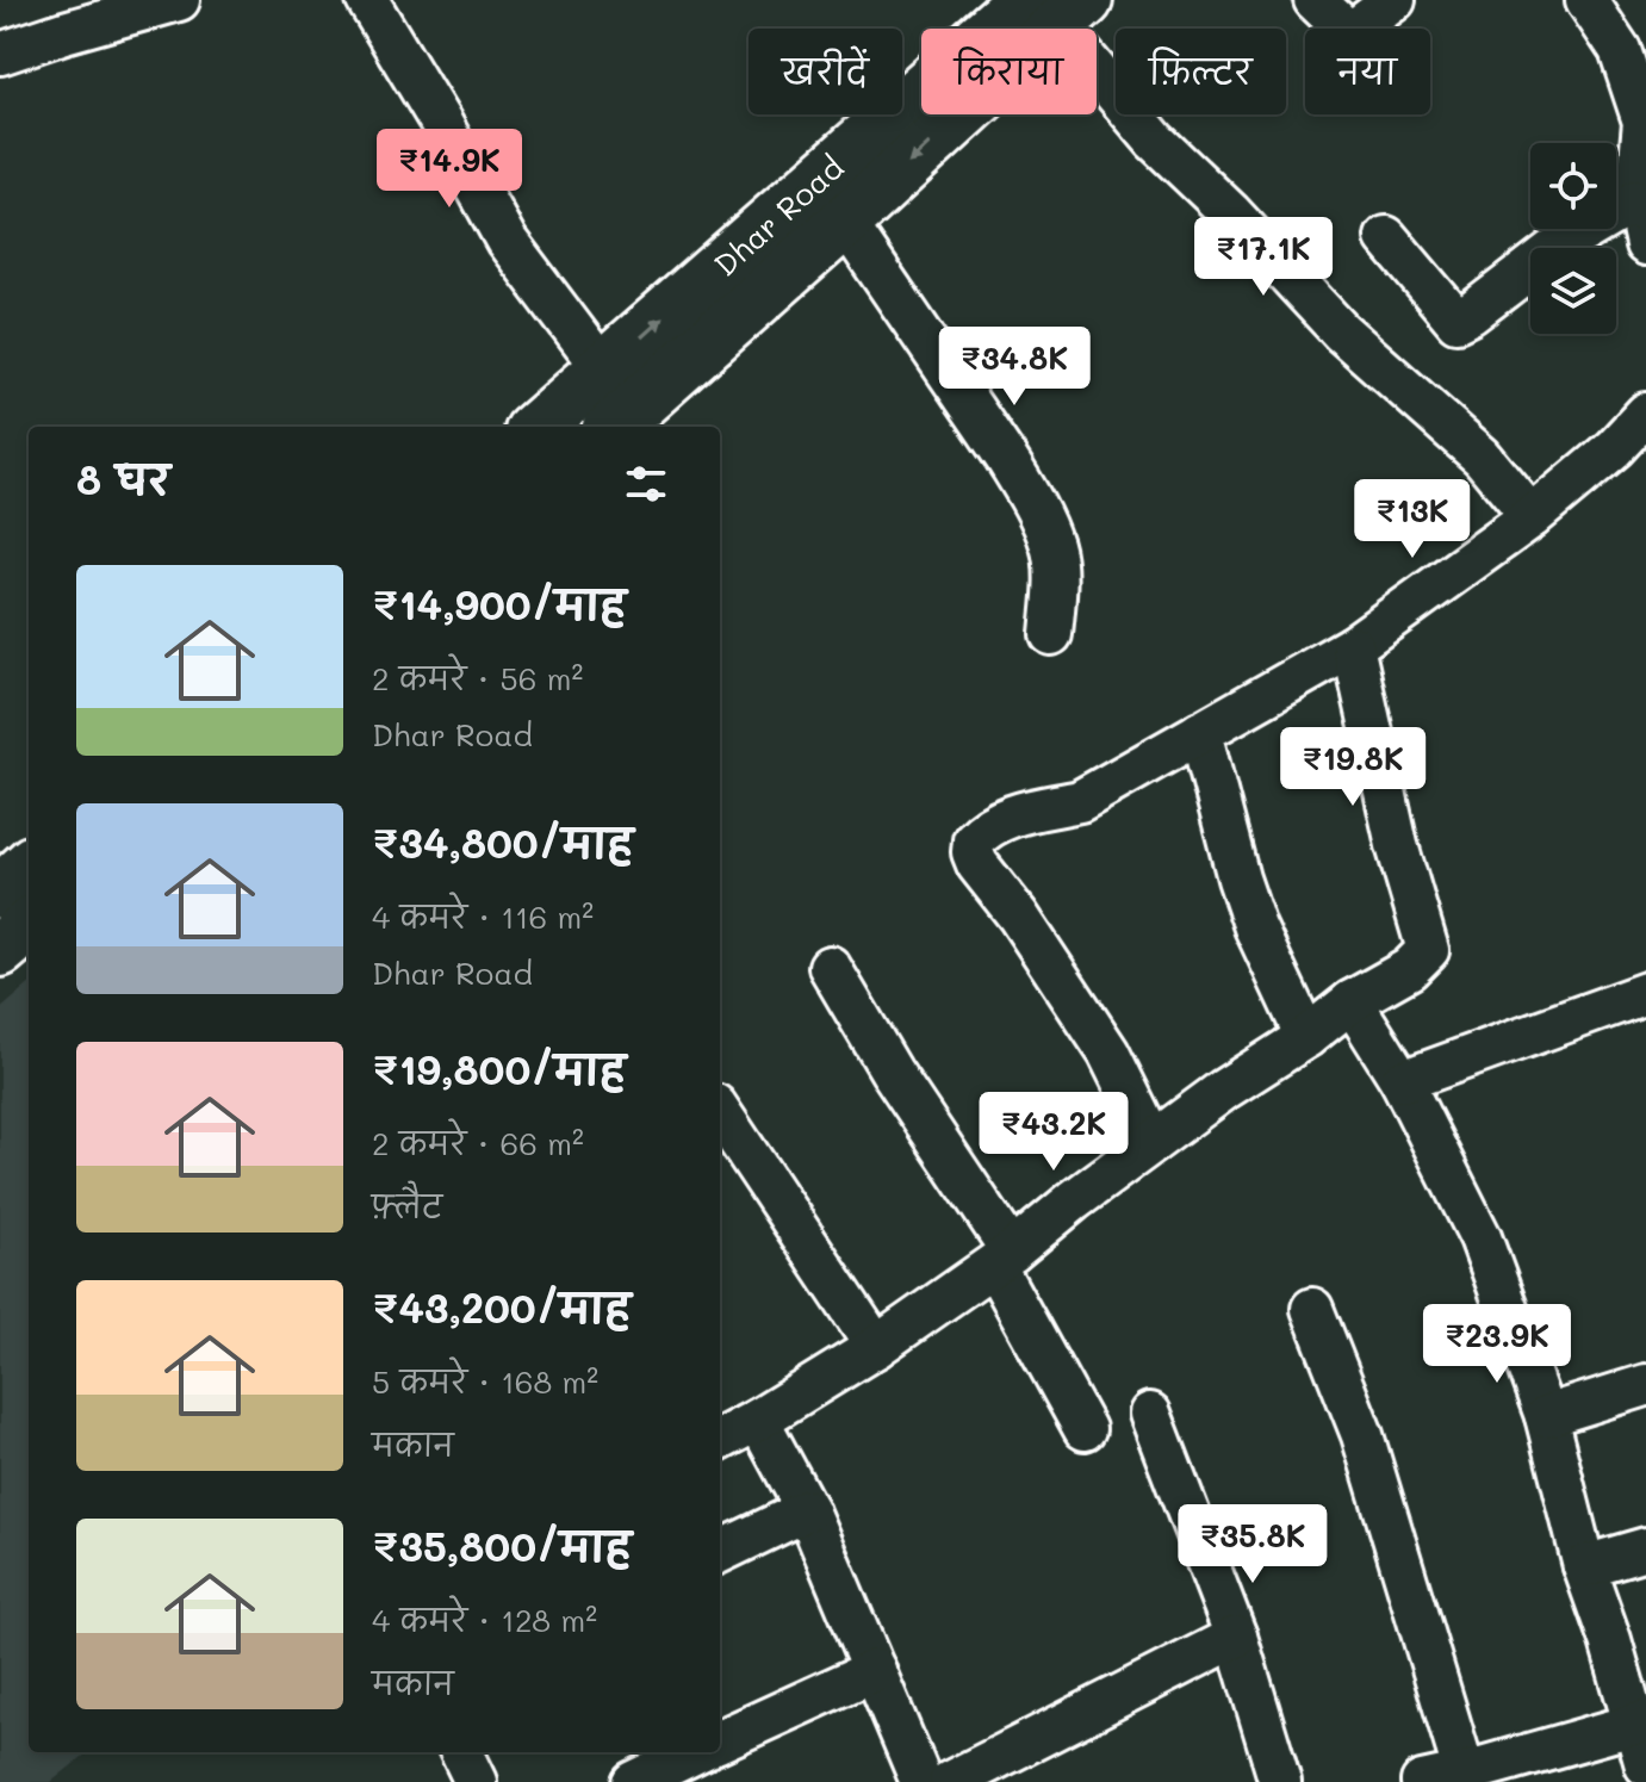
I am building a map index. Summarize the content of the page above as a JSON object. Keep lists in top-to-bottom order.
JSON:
{
  "streets": {
    "main road": ["Dhar Road"]
  },
  "page": {
    "chip": [
      "खरीदें",
      "किराया",
      "फ़िल्टर",
      "नया"
    ],
    "price": [
      "₹14.9K",
      "₹17.1K",
      "₹34.8K",
      "₹13K",
      "₹19.8K",
      "₹43.2K",
      "₹23.9K",
      "₹35.8K"
    ],
    "heading": "8 घर",
    "list": [
      {
        "name": "₹14,900/माह",
        "note": "2 कमरे · 56 m² · Dhar Road"
      },
      {
        "name": "₹34,800/माह",
        "note": "4 कमरे · 116 m² · Dhar Road"
      },
      {
        "name": "₹19,800/माह",
        "note": "2 कमरे · 66 m² · फ़्लैट"
      },
      {
        "name": "₹43,200/माह",
        "note": "5 कमरे · 168 m² · मकान"
      },
      {
        "name": "₹35,800/माह",
        "note": "4 कमरे · 128 m² · मकान"
      }
    ]
  }
}
